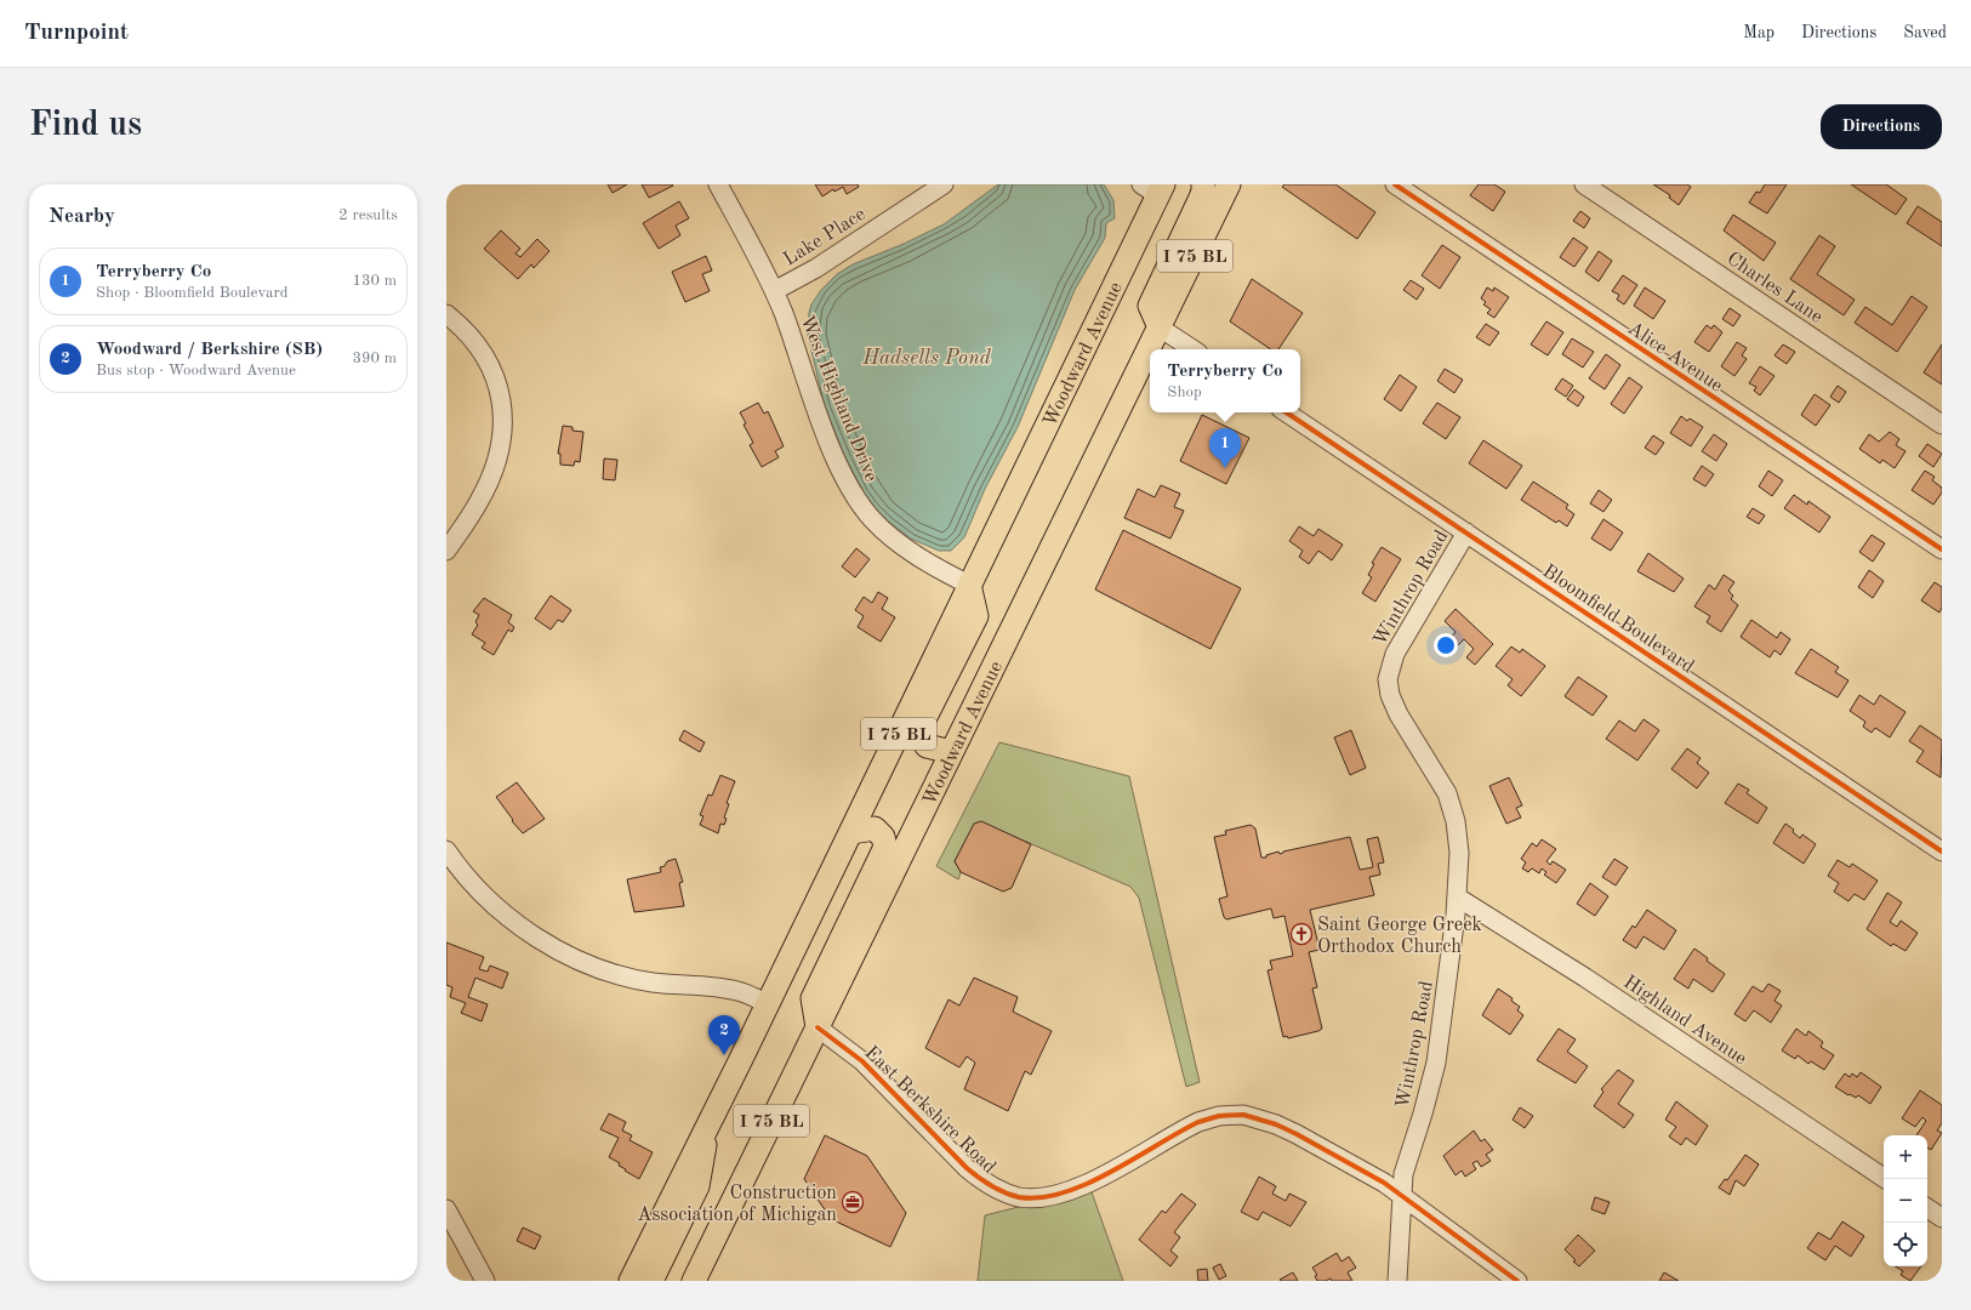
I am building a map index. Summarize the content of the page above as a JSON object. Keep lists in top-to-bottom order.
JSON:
{
  "streets": {
    "main road": ["I 75 BL", "Woodward Avenue"],
    "street": [
      "Lake Place",
      "Charles Lane",
      "Alice Avenue",
      "West Highland Drive",
      "Winthrop Road",
      "Bloomfield Boulevard",
      "Highland Avenue",
      "East Berkshire Road"
    ]
  },
  "crossings": [
    ["Lake Place", "West Highland Drive"],
    ["Woodward Avenue", "West Highland Drive"],
    ["Woodward Avenue", "East Berkshire Road"],
    ["Winthrop Road", "Bloomfield Boulevard"],
    ["Winthrop Road", "Highland Avenue"],
    ["Winthrop Road", "East Berkshire Road"]
  ],
  "water": ["Hadsells Pond"],
  "places": {
    "church": ["Saint George Greek Orthodox Church"],
    "office": ["Construction Association of Michigan"]
  },
  "page": {
    "header": "Turnpoint",
    "nav": ["Map", "Directions", "Saved"],
    "buttons": "Directions",
    "title": "Find us",
    "heading": ["Nearby", "2 results"],
    "list": [
      {
        "mark": "1",
        "name": "Terryberry Co",
        "note": "Shop · Bloomfield Boulevard",
        "value": "130 m"
      },
      {
        "mark": "2",
        "name": "Woodward / Berkshire (SB)",
        "note": "Bus stop · Woodward Avenue",
        "value": "390 m"
      }
    ],
    "popup": ["Terryberry Co", "Shop"],
    "pins": ["1", "2"],
    "map_buttons": ["+", "−"]
  }
}
